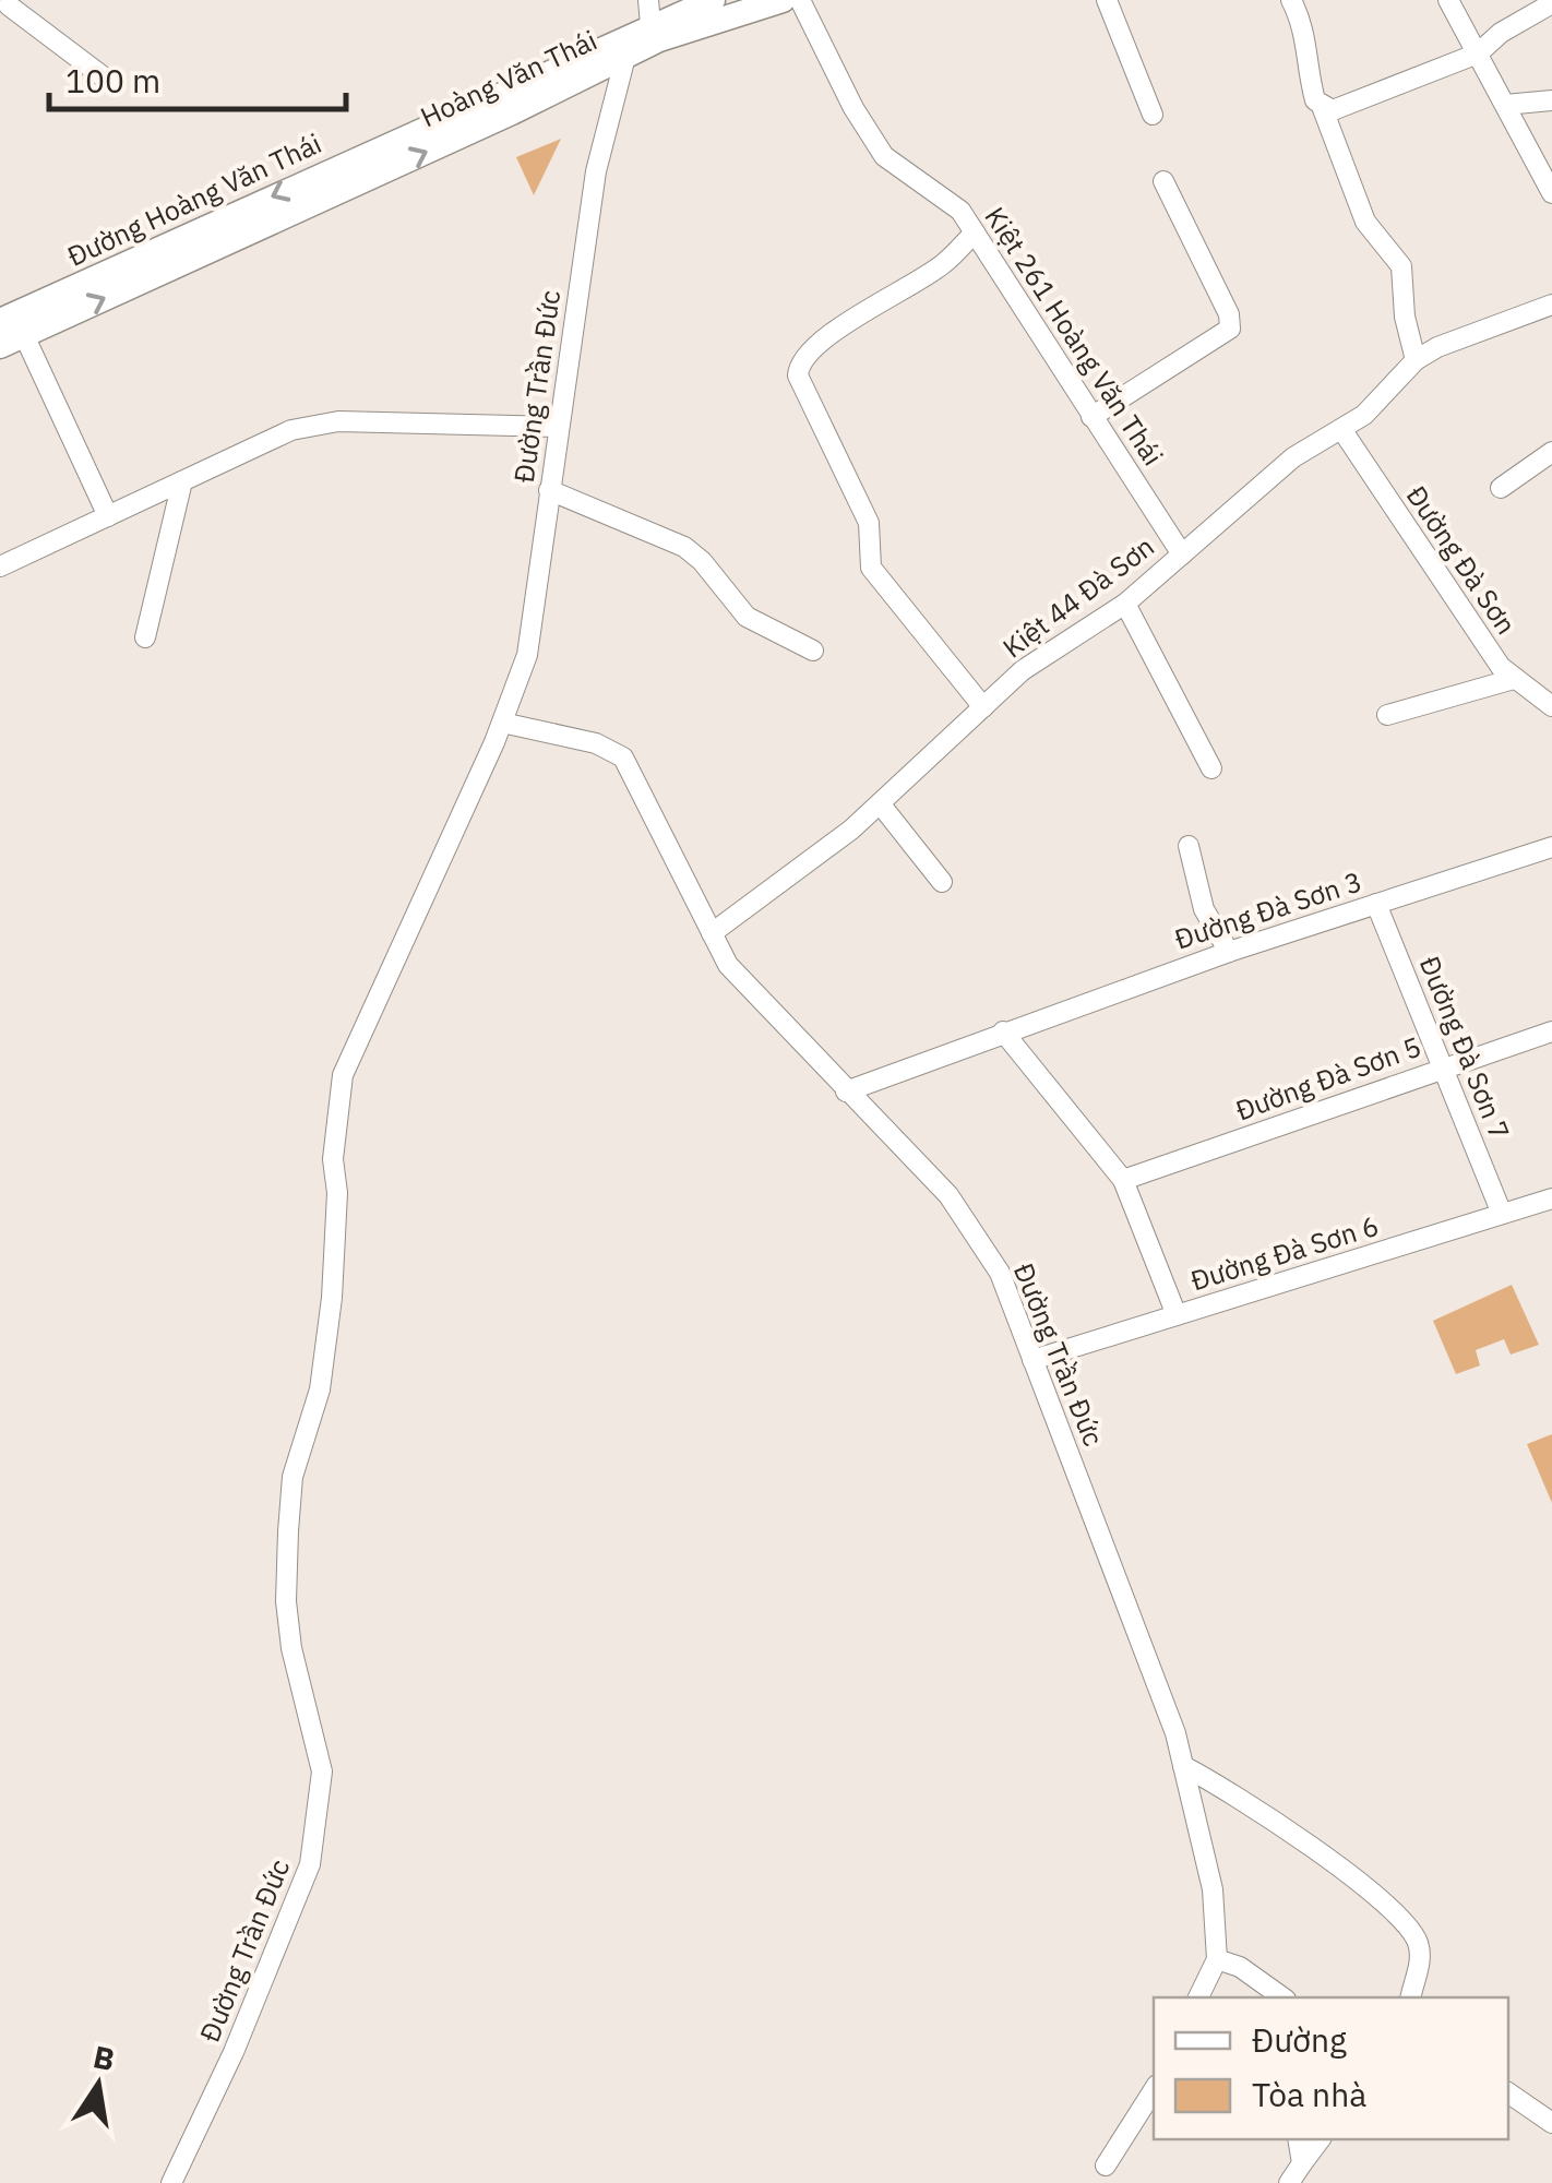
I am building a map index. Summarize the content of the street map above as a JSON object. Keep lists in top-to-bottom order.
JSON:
{
  "streets": {
    "main road": ["Hoàng Văn Thái", "Đường Hoàng Văn Thái"],
    "street": [
      "Kiệt 261 Hoàng Văn Thái",
      "Đường Trần Đức",
      "Đường Đà Sơn",
      "Kiệt 44 Đà Sơn",
      "Đường Đà Sơn 3",
      "Đường Đà Sơn 7",
      "Đường Đà Sơn 5",
      "Đường Đà Sơn 6"
    ]
  },
  "crossings": [
    ["Hoàng Văn Thái", "Đường Hoàng Văn Thái"],
    ["Hoàng Văn Thái", "Đường Trần Đức"],
    ["Đường Hoàng Văn Thái", "Đường Trần Đức"],
    ["Kiệt 261 Hoàng Văn Thái", "Kiệt 44 Đà Sơn"],
    ["Đường Trần Đức", "Kiệt 44 Đà Sơn"],
    ["Đường Trần Đức", "Đường Đà Sơn 3"],
    ["Đường Trần Đức", "Đường Đà Sơn 6"],
    ["Đường Đà Sơn", "Kiệt 44 Đà Sơn"],
    ["Đường Đà Sơn 3", "Đường Đà Sơn 7"],
    ["Đường Đà Sơn 7", "Đường Đà Sơn 5"],
    ["Đường Đà Sơn 7", "Đường Đà Sơn 6"]
  ],
  "one_way": ["Hoàng Văn Thái", "Đường Hoàng Văn Thái"],
  "legend": ["Đường", "Tòa nhà"],
  "scale_bar": "100 m",
  "north": "top"
}
